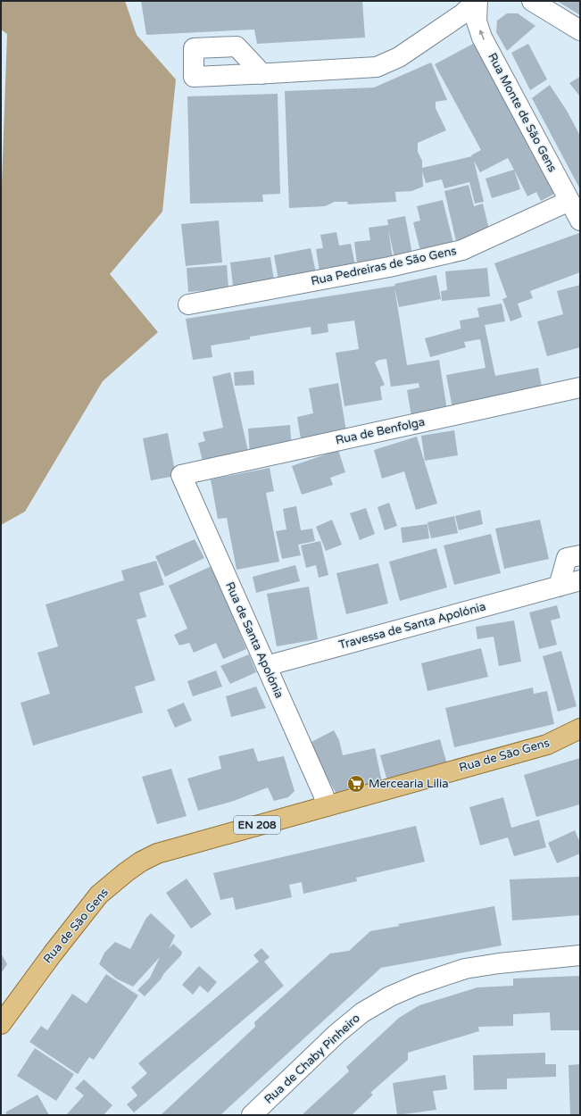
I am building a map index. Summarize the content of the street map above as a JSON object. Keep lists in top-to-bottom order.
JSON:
{
  "streets": {
    "main road": ["Rua de São Gens", "EN 208"],
    "street": [
      "Rua Monte de São Gens",
      "Rua Pedreiras de São Gens",
      "Rua de Benfolga",
      "Travessa de Santa Apolónia",
      "Rua de Santa Apolónia",
      "Rua de Chaby Pinheiro"
    ]
  },
  "crossings": [
    ["Rua Monte de São Gens", "Rua Pedreiras de São Gens"],
    ["Rua de Benfolga", "Rua de Santa Apolónia"],
    ["Travessa de Santa Apolónia", "Rua de Santa Apolónia"],
    ["Rua de Santa Apolónia", "Rua de São Gens"]
  ],
  "one_way": ["Rua Monte de São Gens"],
  "places": {
    "supermarket": ["Mercearia Lilia"]
  }
}
